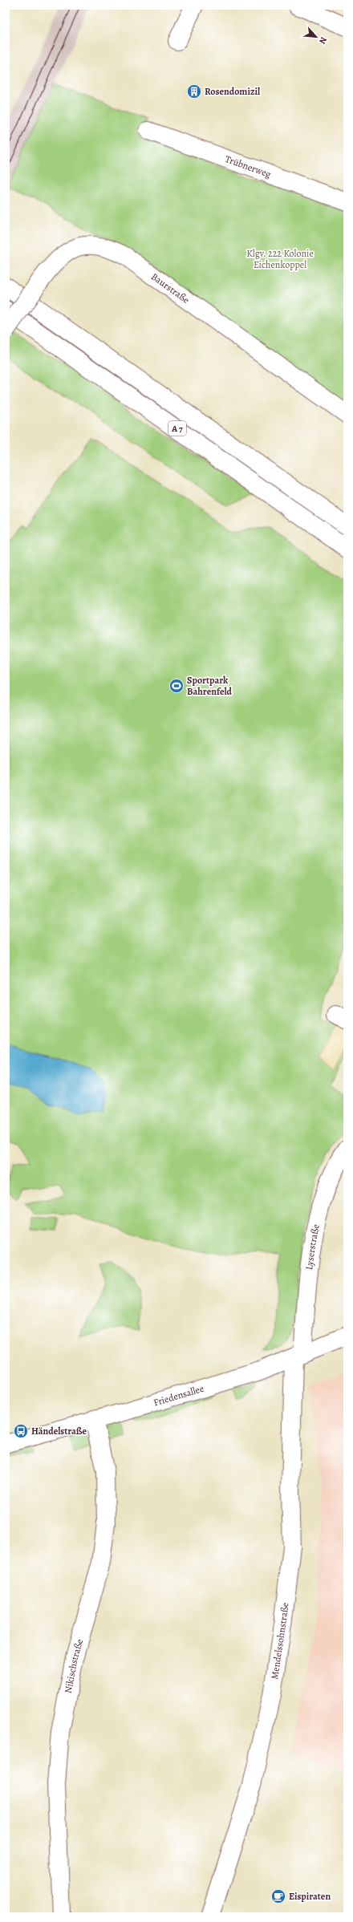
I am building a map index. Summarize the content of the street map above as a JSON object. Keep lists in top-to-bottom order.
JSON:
{
  "streets": {
    "main road": [
      "Trübnerweg",
      "Baurstraße",
      "A 7",
      "Lyserstraße",
      "Friedensallee",
      "Mendelssohnstraße",
      "Nikischstraße"
    ]
  },
  "crossings": [
    ["Lyserstraße", "Friedensallee"],
    ["Lyserstraße", "Mendelssohnstraße"],
    ["Friedensallee", "Mendelssohnstraße"],
    ["Friedensallee", "Nikischstraße"]
  ],
  "parks": ["Klgv. 222 Kolonie Eichenkoppel"],
  "places": {
    "building": ["Rosendomizil"],
    "sports": ["Sportpark Bahrenfeld"],
    "bus stop": ["Händelstraße"],
    "cafe": ["Eispiraten"]
  },
  "north": "bottom right"
}
